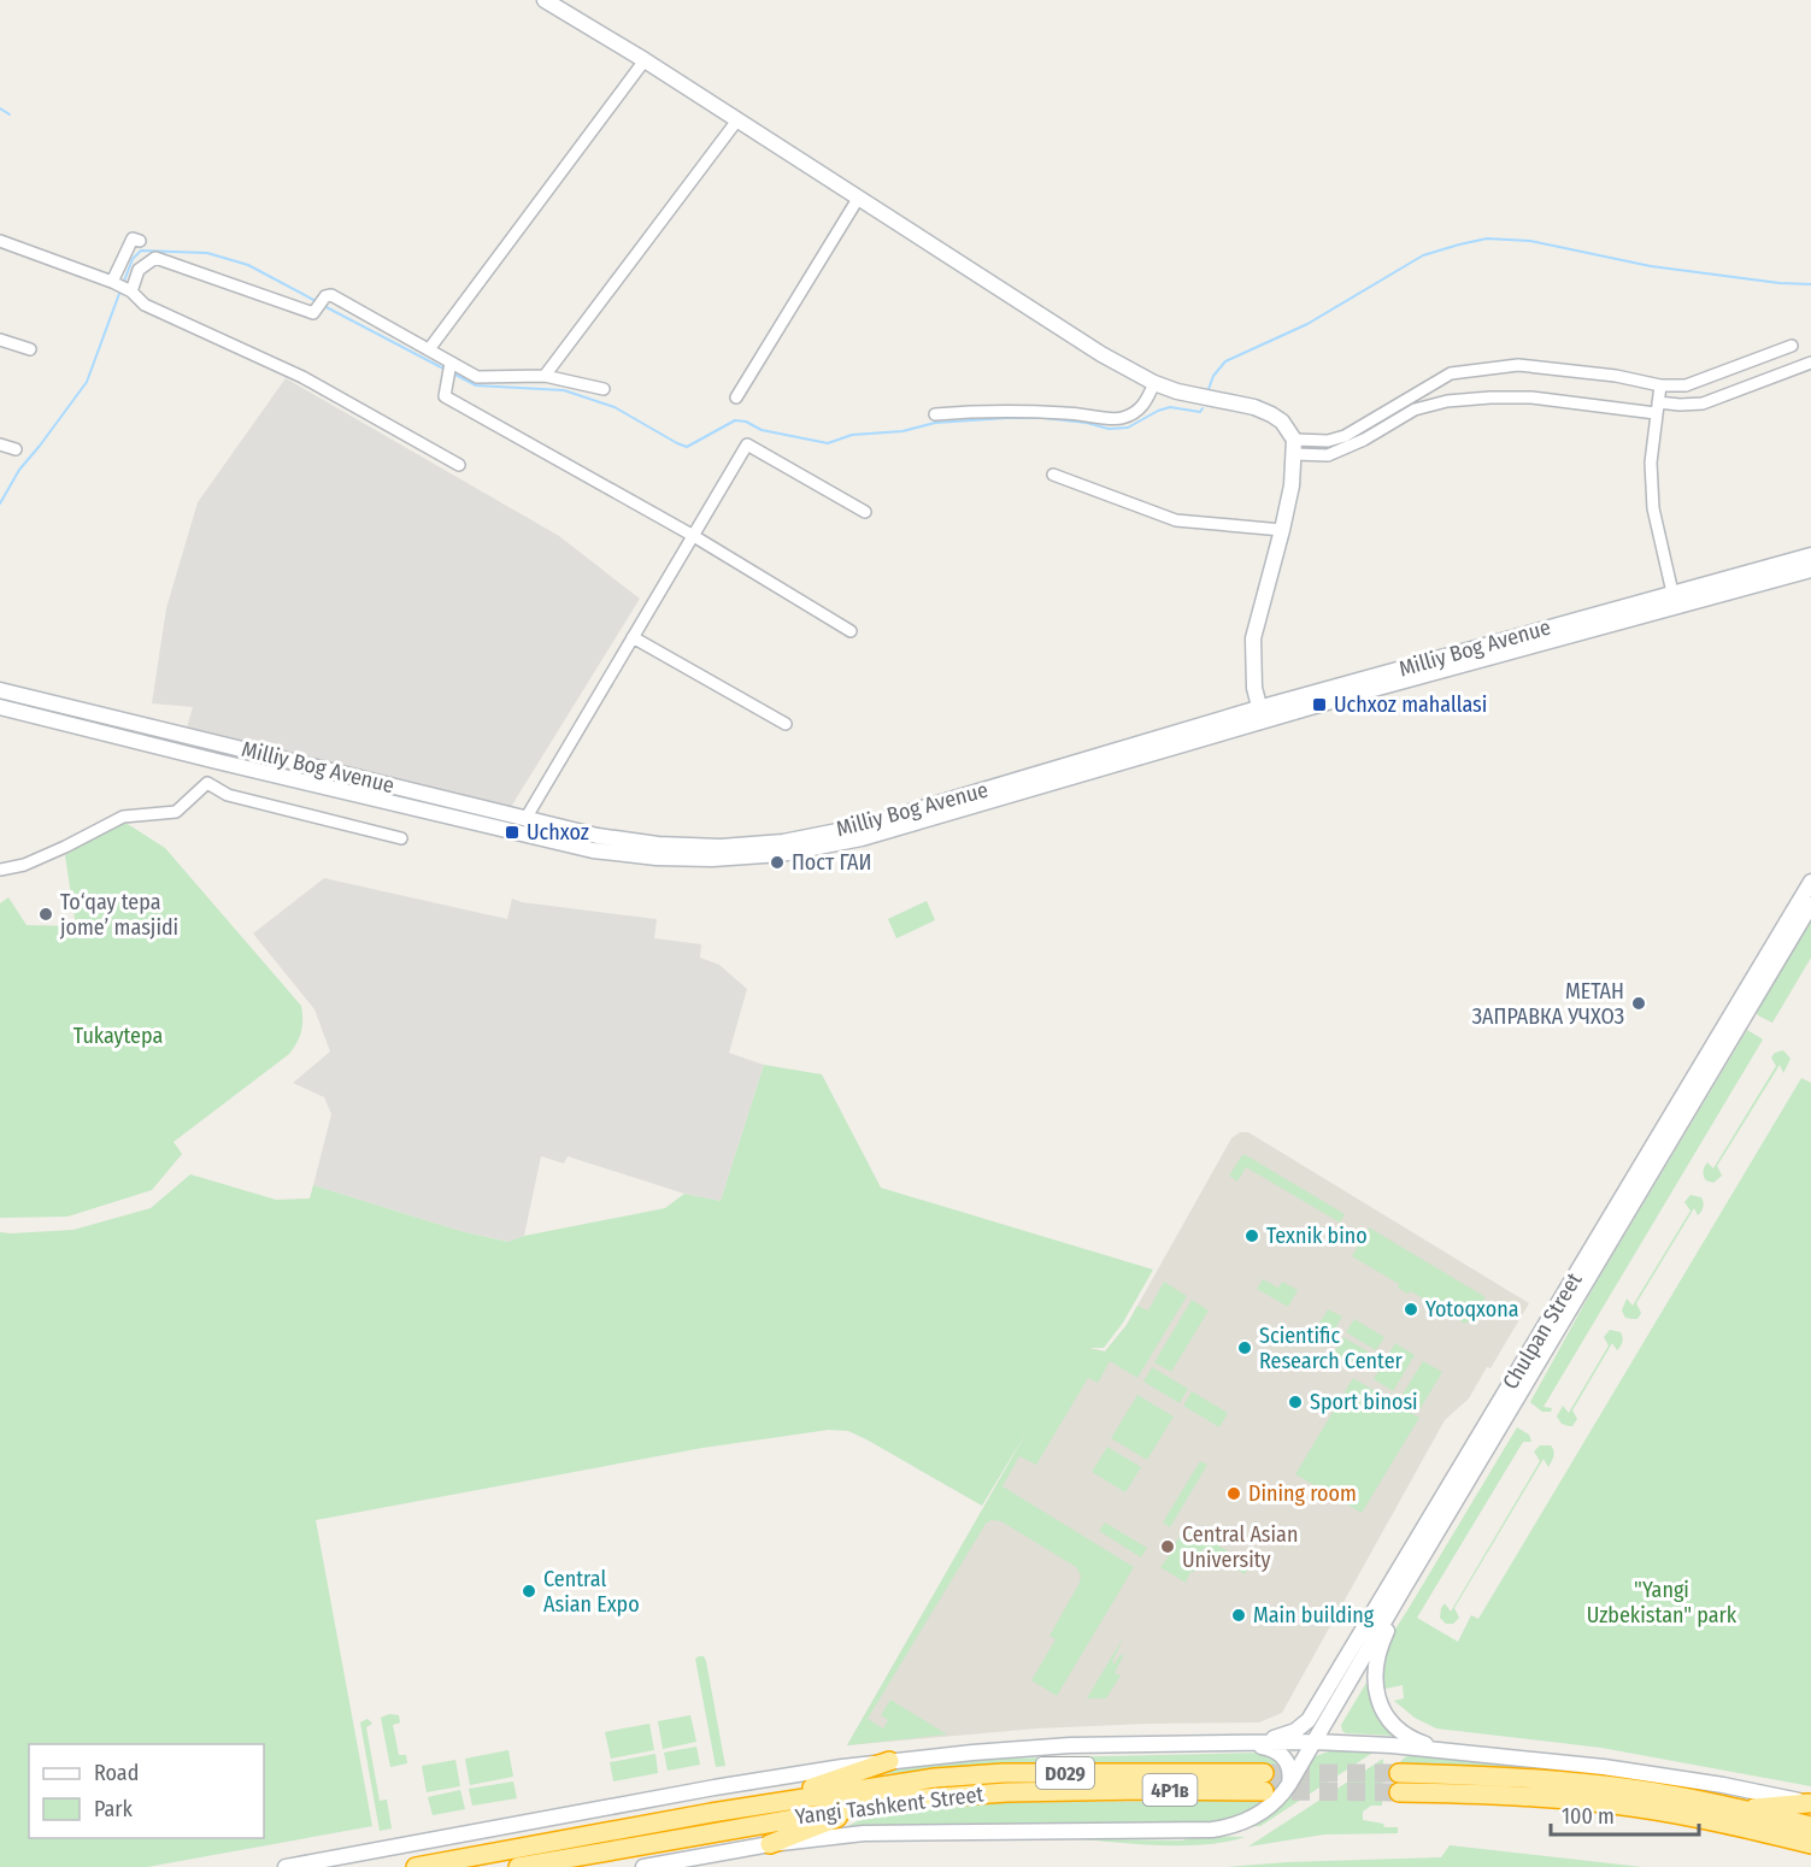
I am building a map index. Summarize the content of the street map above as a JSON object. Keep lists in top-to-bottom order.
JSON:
{
  "streets": {
    "highway": ["D029", "4Р1в", "Yangi Tashkent Street"],
    "main road": ["Milliy Bog Avenue", "Chulpan Street"]
  },
  "parks": ["Tukaytepa", "\"Yangi Uzbekistan\" park"],
  "places": {
    "transit": ["Uchxoz mahallasi", "Uchxoz"],
    "other": [
      "Пост ГАИ",
      "To‘qay tepa jome’ masjidi",
      "МЕТАН ЗАПРАВКА УЧХОЗ",
      "Texnik bino",
      "Yotoqxona",
      "Scientific Research Center",
      "Sport binosi",
      "Dining room",
      "Central Asian University",
      "Central Asian Expo",
      "Main building"
    ]
  },
  "legend": ["Road", "Park"],
  "scale_bar": "100 m"
}
